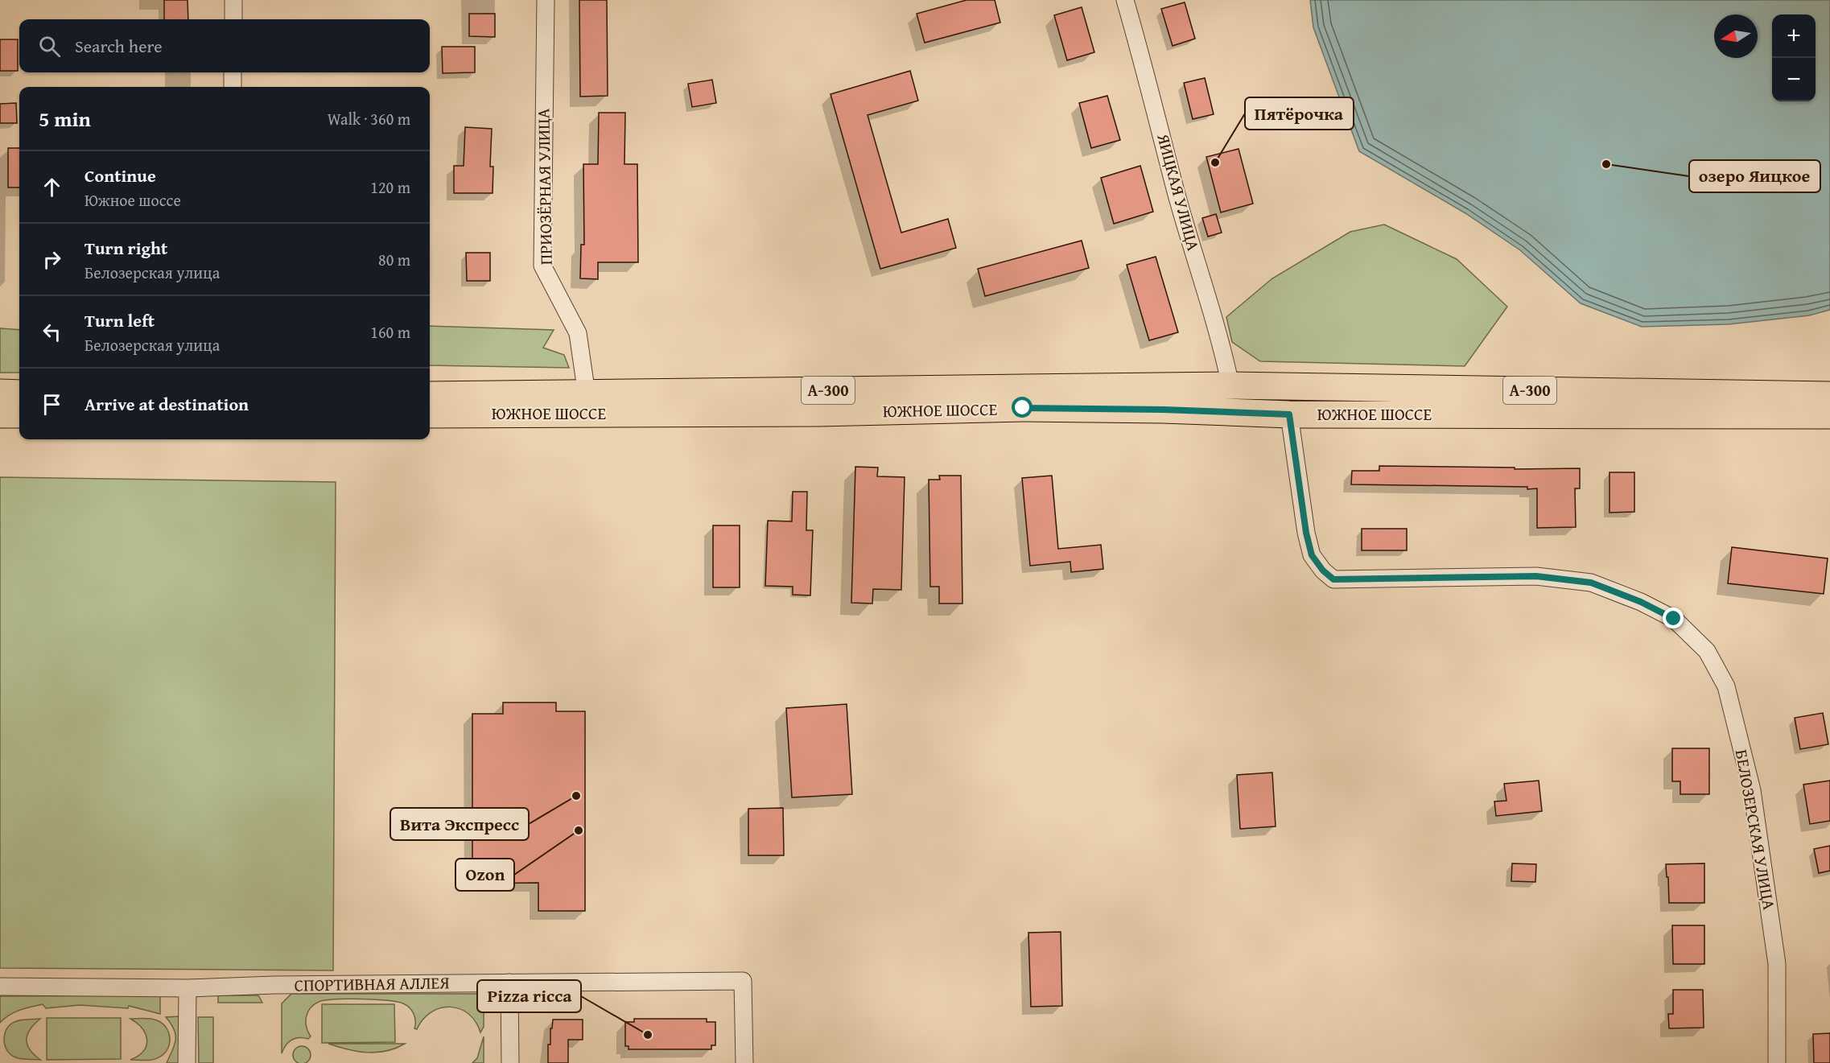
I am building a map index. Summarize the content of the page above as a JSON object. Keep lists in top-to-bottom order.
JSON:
{
  "streets": {
    "main road": ["А-300", "ЮЖНОЕ ШОССЕ"],
    "street": [
      "ПРИОЗЁРНАЯ УЛИЦА",
      "ЯИЦКАЯ УЛИЦА",
      "БЕЛОЗЕРСКАЯ УЛИЦА",
      "СПОРТИВНАЯ АЛЛЕЯ"
    ]
  },
  "crossings": [
    ["ПРИОЗЁРНАЯ УЛИЦА", "ЮЖНОЕ ШОССЕ"],
    ["ЯИЦКАЯ УЛИЦА", "ЮЖНОЕ ШОССЕ"],
    ["ЮЖНОЕ ШОССЕ", "БЕЛОЗЕРСКАЯ УЛИЦА"]
  ],
  "places": [
    "Пятёрочка",
    "озеро Яицкое",
    "Вита Экспресс",
    "Ozon",
    "Pizza ricca"
  ],
  "north": "left",
  "page": {
    "map_buttons": ["+", "−"],
    "search": "Search here",
    "heading": ["5 min", "Walk · 360 m"],
    "list": [
      ["Continue", "Южное шоссе", "120 m"],
      ["Turn right", "Белозерская улица", "80 m"],
      ["Turn left", "Белозерская улица", "160 m"],
      "Arrive at destination"
    ]
  }
}
